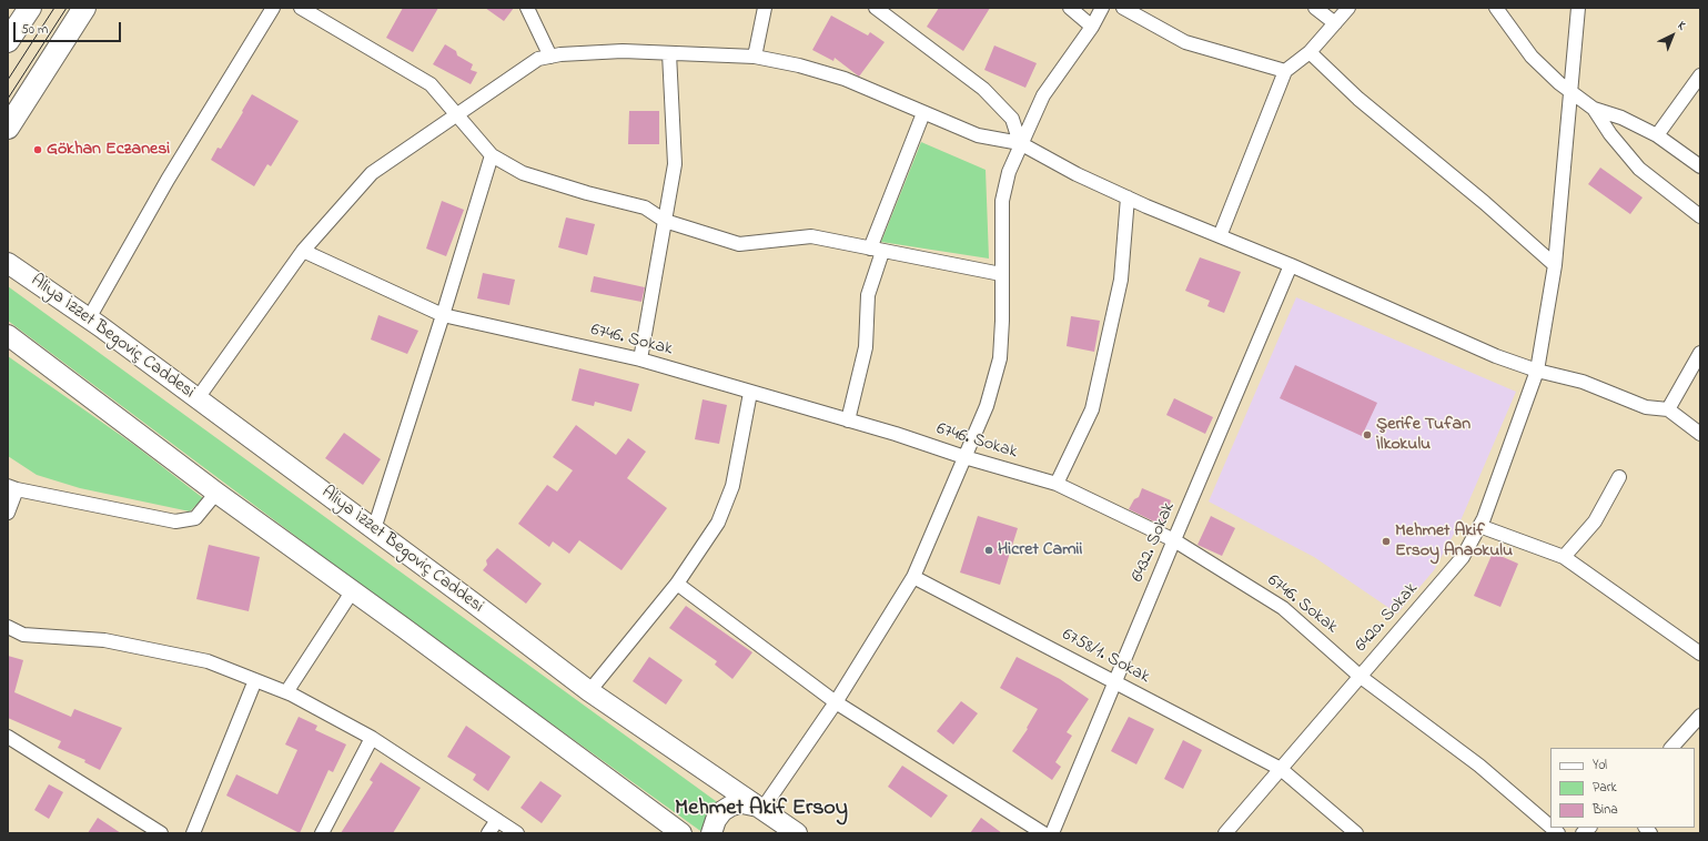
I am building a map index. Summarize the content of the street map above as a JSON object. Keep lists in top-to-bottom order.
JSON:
{
  "streets": {
    "main road": ["Aliya İzzet Begoviç Caddesi"],
    "street": [
      "6746. Sokak",
      "6432. Sokak",
      "6420. Sokak",
      "6758/1. Sokak"
    ]
  },
  "crossings": [
    ["6746. Sokak", "6432. Sokak"],
    ["6746. Sokak", "6420. Sokak"],
    ["6432. Sokak", "6758/1. Sokak"],
    ["6420. Sokak", "6758/1. Sokak"]
  ],
  "districts": ["Mehmet Akif Ersoy"],
  "places": [
    "Gökhan Eczanesi",
    "Şerife Tufan İlkokulu",
    "Mehmet Akif Ersoy Anaokulu",
    "Hicret Camii"
  ],
  "legend": ["Yol", "Park", "Bina"],
  "scale_bar": "50 m",
  "north": "top right"
}
